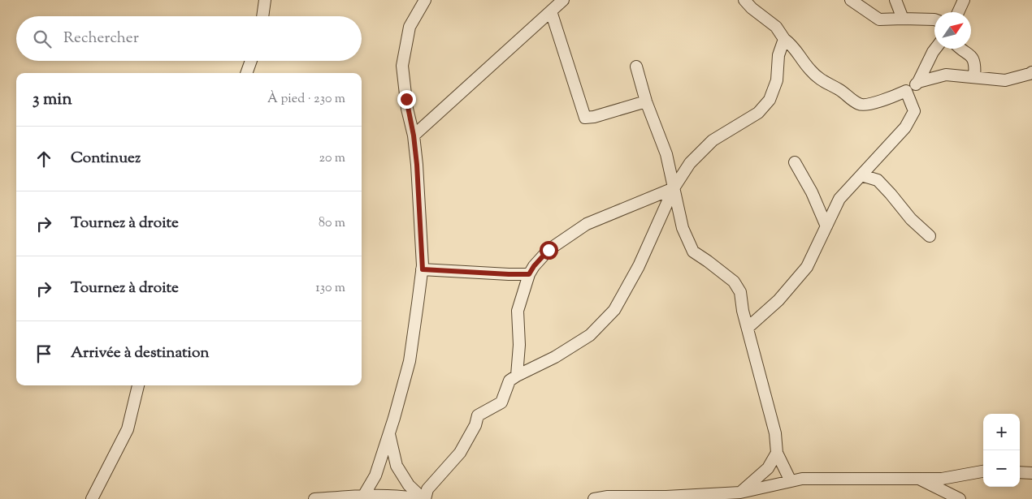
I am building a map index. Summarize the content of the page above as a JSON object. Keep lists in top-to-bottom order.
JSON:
{
  "north": "top right",
  "page": {
    "search": "Rechercher",
    "heading": ["3 min", "À pied · 230 m"],
    "list": [
      ["Continuez", "20 m"],
      ["Tournez à droite", "80 m"],
      ["Tournez à droite", "130 m"],
      "Arrivée à destination"
    ],
    "map_buttons": ["+", "−"]
  }
}
